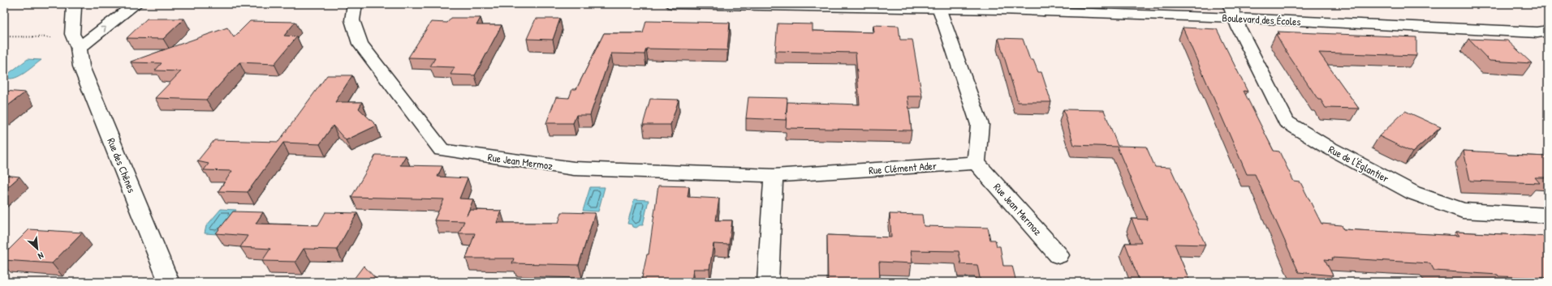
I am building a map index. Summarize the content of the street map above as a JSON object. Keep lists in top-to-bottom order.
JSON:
{
  "streets": {
    "street": [
      "Boulevard des Écoles",
      "Rue Jean Mermoz",
      "Rue de l'Églantier",
      "Rue des Chênes",
      "Rue Clément Ader"
    ]
  },
  "crossings": [
    ["Boulevard des Écoles", "Rue de l'Églantier"],
    ["Rue Jean Mermoz", "Rue Clément Ader"]
  ],
  "north": "bottom right"
}
